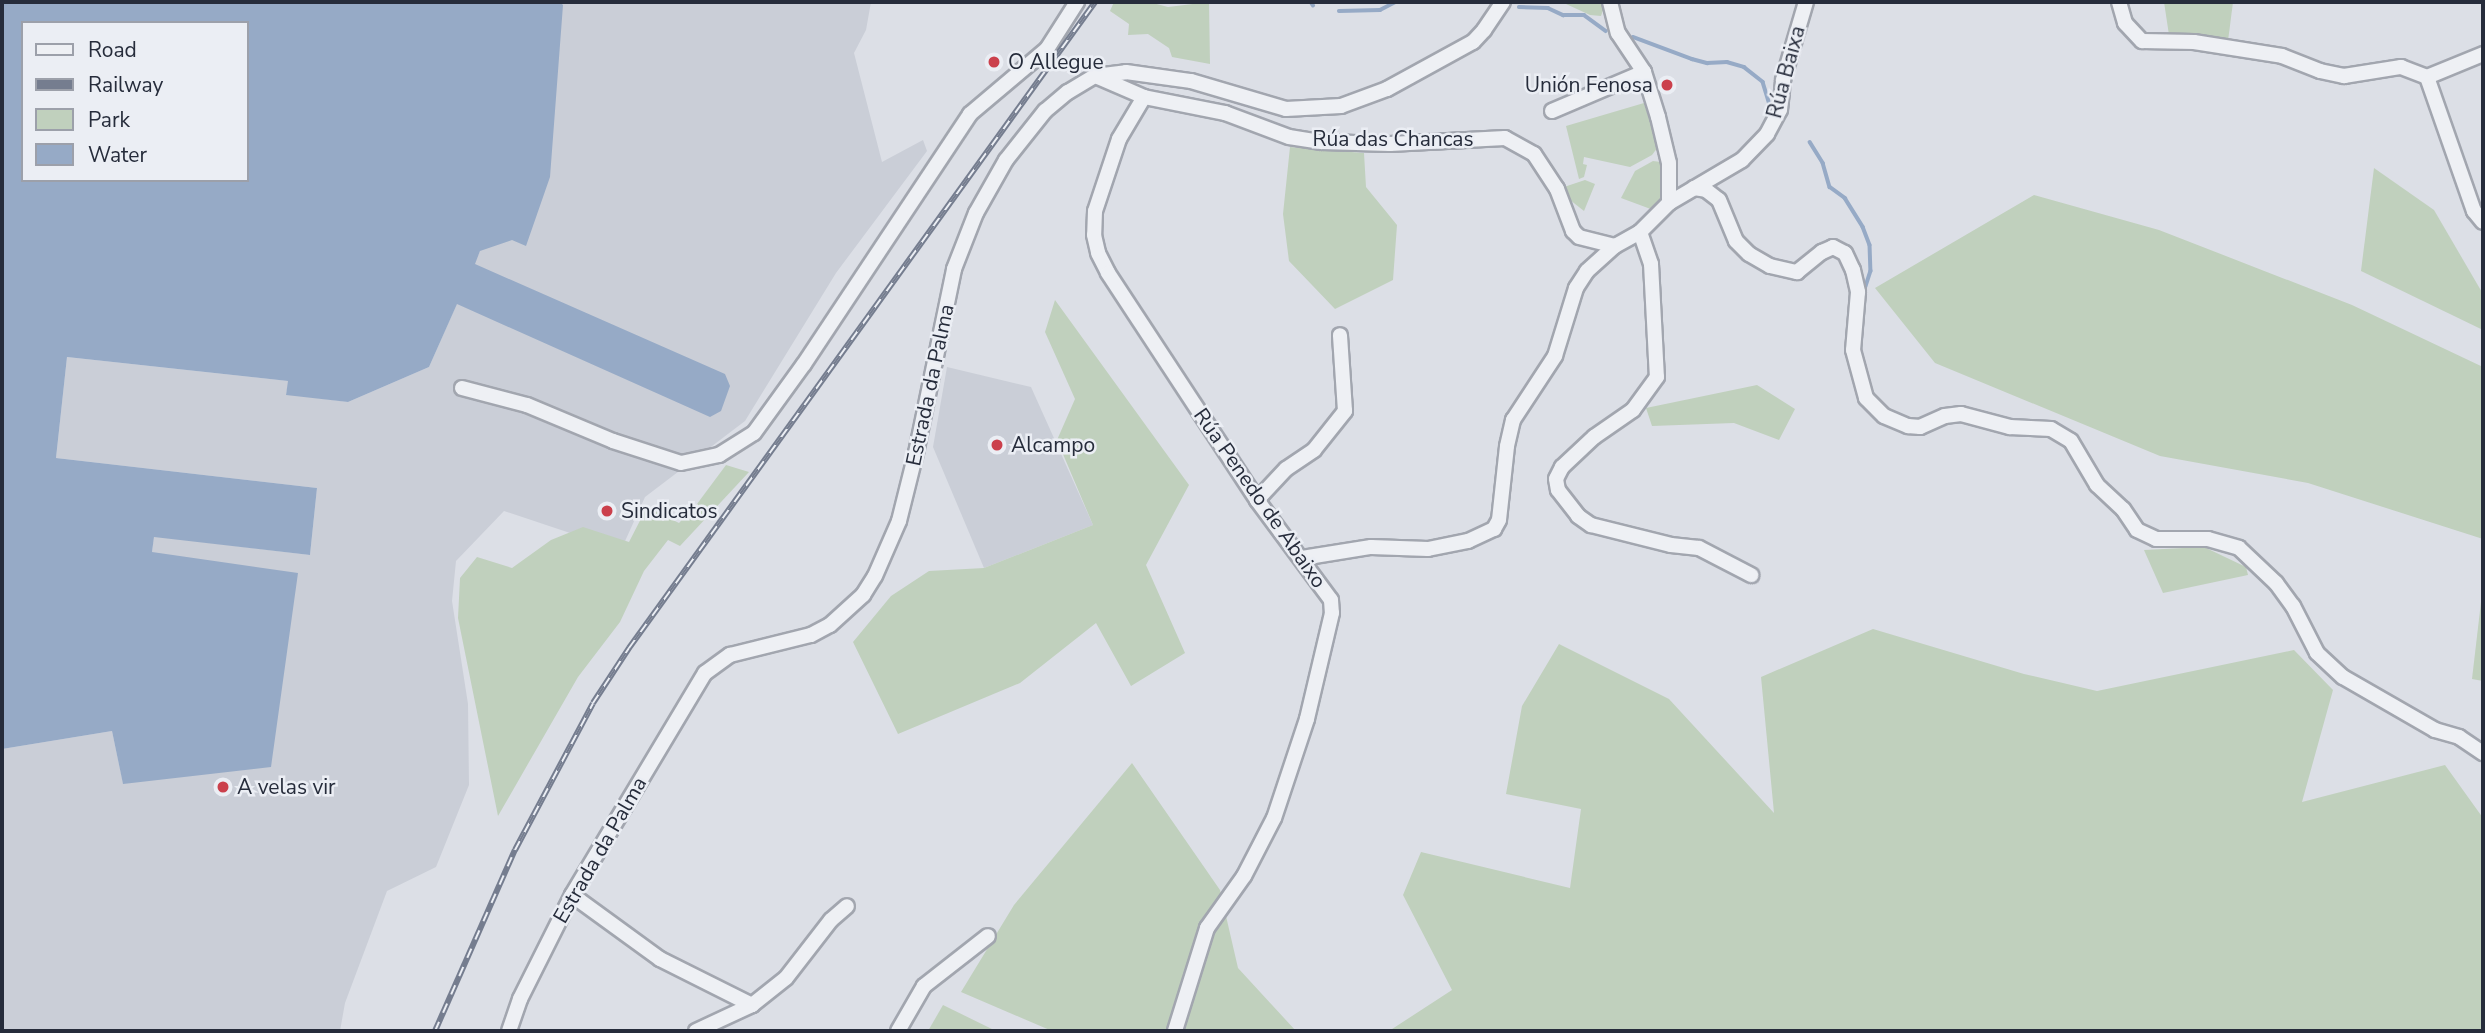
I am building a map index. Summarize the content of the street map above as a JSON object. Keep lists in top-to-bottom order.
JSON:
{
  "streets": {
    "street": [
      "Rúa Baixa",
      "Rúa das Chancas",
      "Estrada da Palma",
      "Rúa Penedo de Abaixo"
    ]
  },
  "crossings": [
    ["Rúa das Chancas", "Estrada da Palma"],
    ["Rúa das Chancas", "Rúa Penedo de Abaixo"]
  ],
  "places": [
    "O Allegue",
    "Unión Fenosa",
    "Alcampo",
    "Sindicatos",
    "A velas vir"
  ],
  "legend": [
    "Road",
    "Railway",
    "Park",
    "Water"
  ]
}
